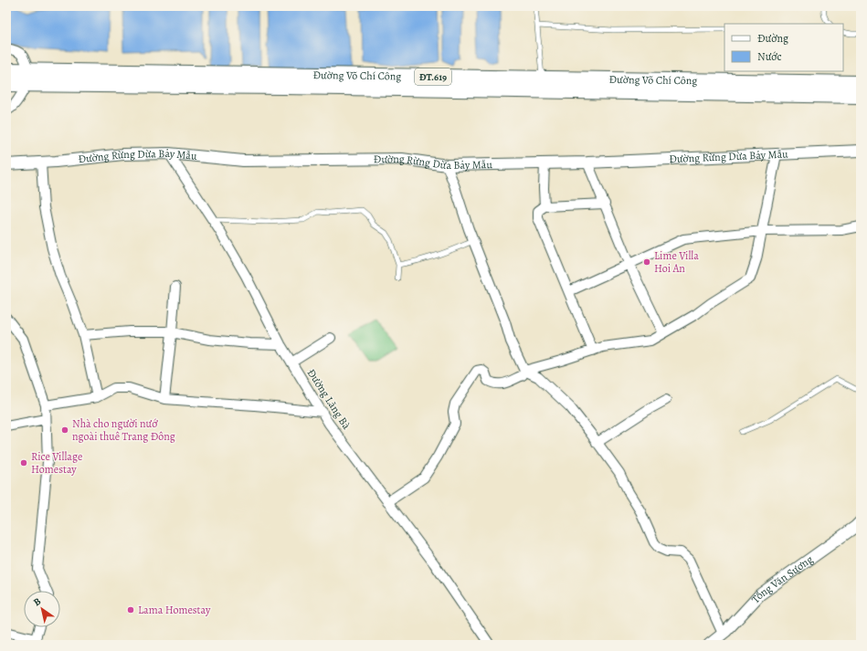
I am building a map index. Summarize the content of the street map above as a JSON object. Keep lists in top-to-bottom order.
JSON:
{
  "streets": {
    "main road": ["Đường Võ Chí Công", "ĐT.619"],
    "street": ["Đường Rừng Dừa Bảy Mẫu", "Đường Lăng Bà", "Tống Văn Sương"]
  },
  "crossings": [
    ["Đường Rừng Dừa Bảy Mẫu", "Đường Lăng Bà"]
  ],
  "places": [
    "Lime Villa Hoi An",
    "Nhà cho người nướ ngoài thuê Trang Đông",
    "Rice Village Homestay",
    "Lama Homestay"
  ],
  "legend": ["Đường", "Nước"],
  "north": "top left"
}
